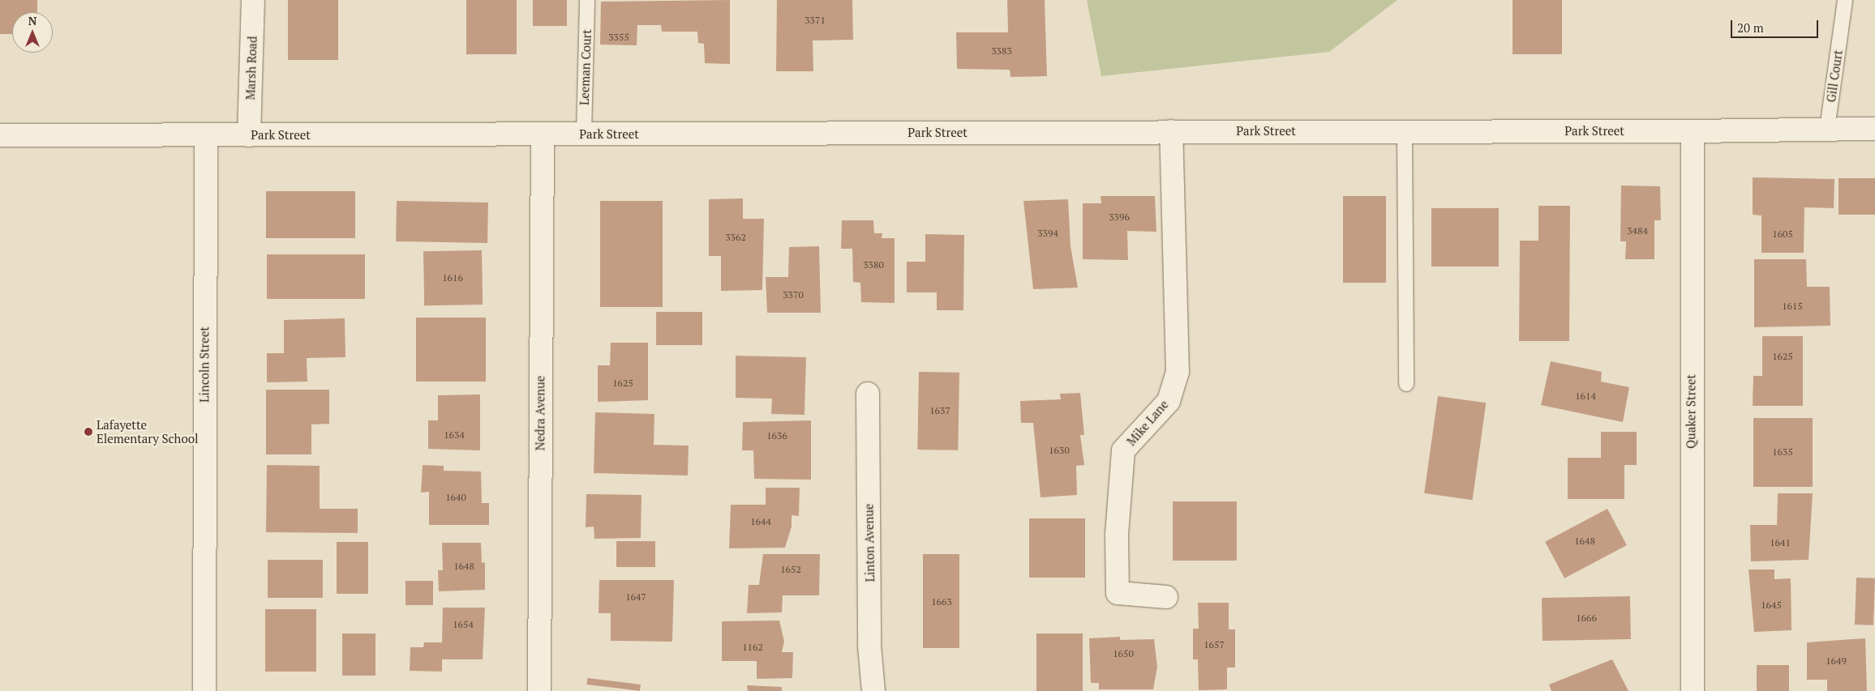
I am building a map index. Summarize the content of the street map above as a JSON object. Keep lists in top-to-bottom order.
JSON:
{
  "streets": {
    "street": [
      "Marsh Road",
      "Park Street",
      "Lincoln Street",
      "Quaker Street",
      "Nedra Avenue",
      "Mike Lane",
      "Linton Avenue"
    ],
    "lane": ["Leeman Court", "Gill Court"]
  },
  "crossings": [
    ["Leeman Court", "Park Street"],
    ["Marsh Road", "Park Street"],
    ["Gill Court", "Park Street"],
    ["Park Street", "Lincoln Street"],
    ["Park Street", "Quaker Street"],
    ["Park Street", "Nedra Avenue"],
    ["Park Street", "Mike Lane"]
  ],
  "places": ["Lafayette Elementary School"],
  "house_numbers": [
    "3371",
    "3355",
    "3383",
    "3396",
    "3484",
    "3394",
    "1605",
    "3362",
    "3380",
    "1616",
    "3370",
    "1615",
    "1625",
    "1625",
    "1614",
    "1637",
    "1634",
    "1636",
    "1630",
    "1635",
    "1640",
    "1644",
    "1648",
    "1641",
    "1648",
    "1652",
    "1647",
    "1663",
    "1645",
    "1666",
    "1654",
    "1657",
    "1162",
    "1650",
    "1649"
  ],
  "scale_bar": "20 m",
  "north": "top"
}
